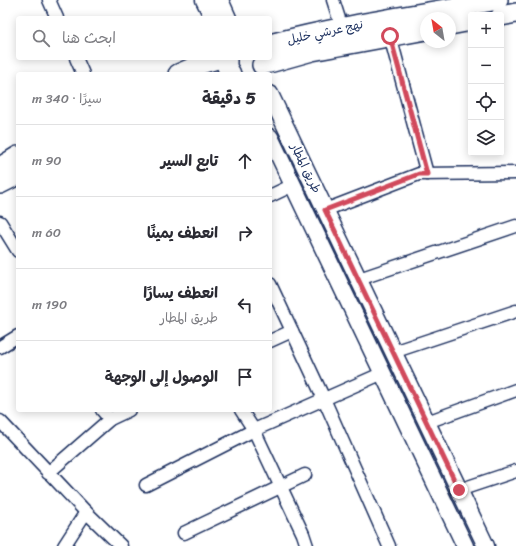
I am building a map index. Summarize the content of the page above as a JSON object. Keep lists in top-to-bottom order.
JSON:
{
  "streets": {
    "highway": ["نهج عرشي خليل"],
    "main road": ["طريق المطار"]
  },
  "north": "top left",
  "page": {
    "map_buttons": ["+", "−"],
    "search": "ابحث هنا",
    "heading": ["5 دقيقة", "سيرًا · 340 m"],
    "list": [
      ["تابع السير", "90 m"],
      ["انعطف يمينًا", "60 m"],
      ["انعطف يسارًا", "طريق المطار", "190 m"],
      "الوصول إلى الوجهة"
    ]
  }
}
